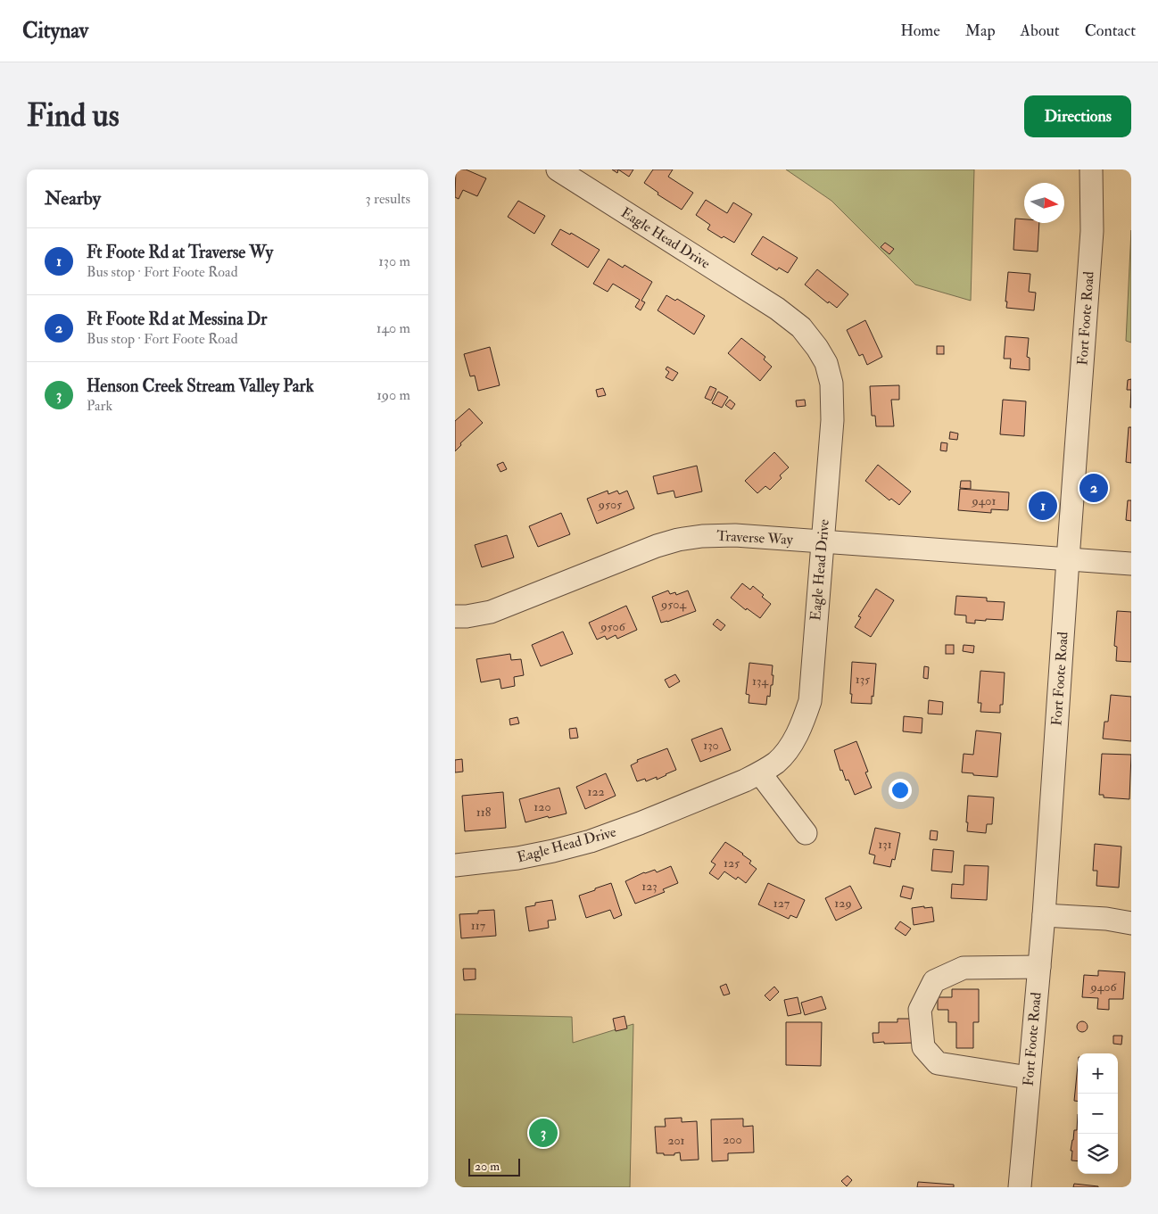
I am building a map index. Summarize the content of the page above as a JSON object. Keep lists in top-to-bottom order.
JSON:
{
  "streets": {
    "street": ["Eagle Head Drive", "Fort Foote Road", "Traverse Way"]
  },
  "crossings": [
    ["Eagle Head Drive", "Traverse Way"],
    ["Fort Foote Road", "Traverse Way"]
  ],
  "house_numbers": [
    "9401",
    "9505",
    "9504",
    "9506",
    "135",
    "134",
    "130",
    "122",
    "120",
    "118",
    "131",
    "125",
    "123",
    "127",
    "129",
    "117",
    "9406",
    "200",
    "201"
  ],
  "scale_bar": "20 m",
  "north": "right",
  "page": {
    "header": "Citynav",
    "nav": [
      "Home",
      "Map",
      "About",
      "Contact"
    ],
    "buttons": "Directions",
    "title": "Find us",
    "heading": ["Nearby", "3 results"],
    "list": [
      {
        "mark": "1",
        "name": "Ft Foote Rd at Traverse Wy",
        "note": "Bus stop · Fort Foote Road",
        "value": "130 m"
      },
      {
        "mark": "2",
        "name": "Ft Foote Rd at Messina Dr",
        "note": "Bus stop · Fort Foote Road",
        "value": "140 m"
      },
      {
        "mark": "3",
        "name": "Henson Creek Stream Valley Park",
        "note": "Park",
        "value": "190 m"
      }
    ],
    "pins": ["2", "1", "3"],
    "map_buttons": ["+", "−"],
    "scale": "20 m"
  }
}
